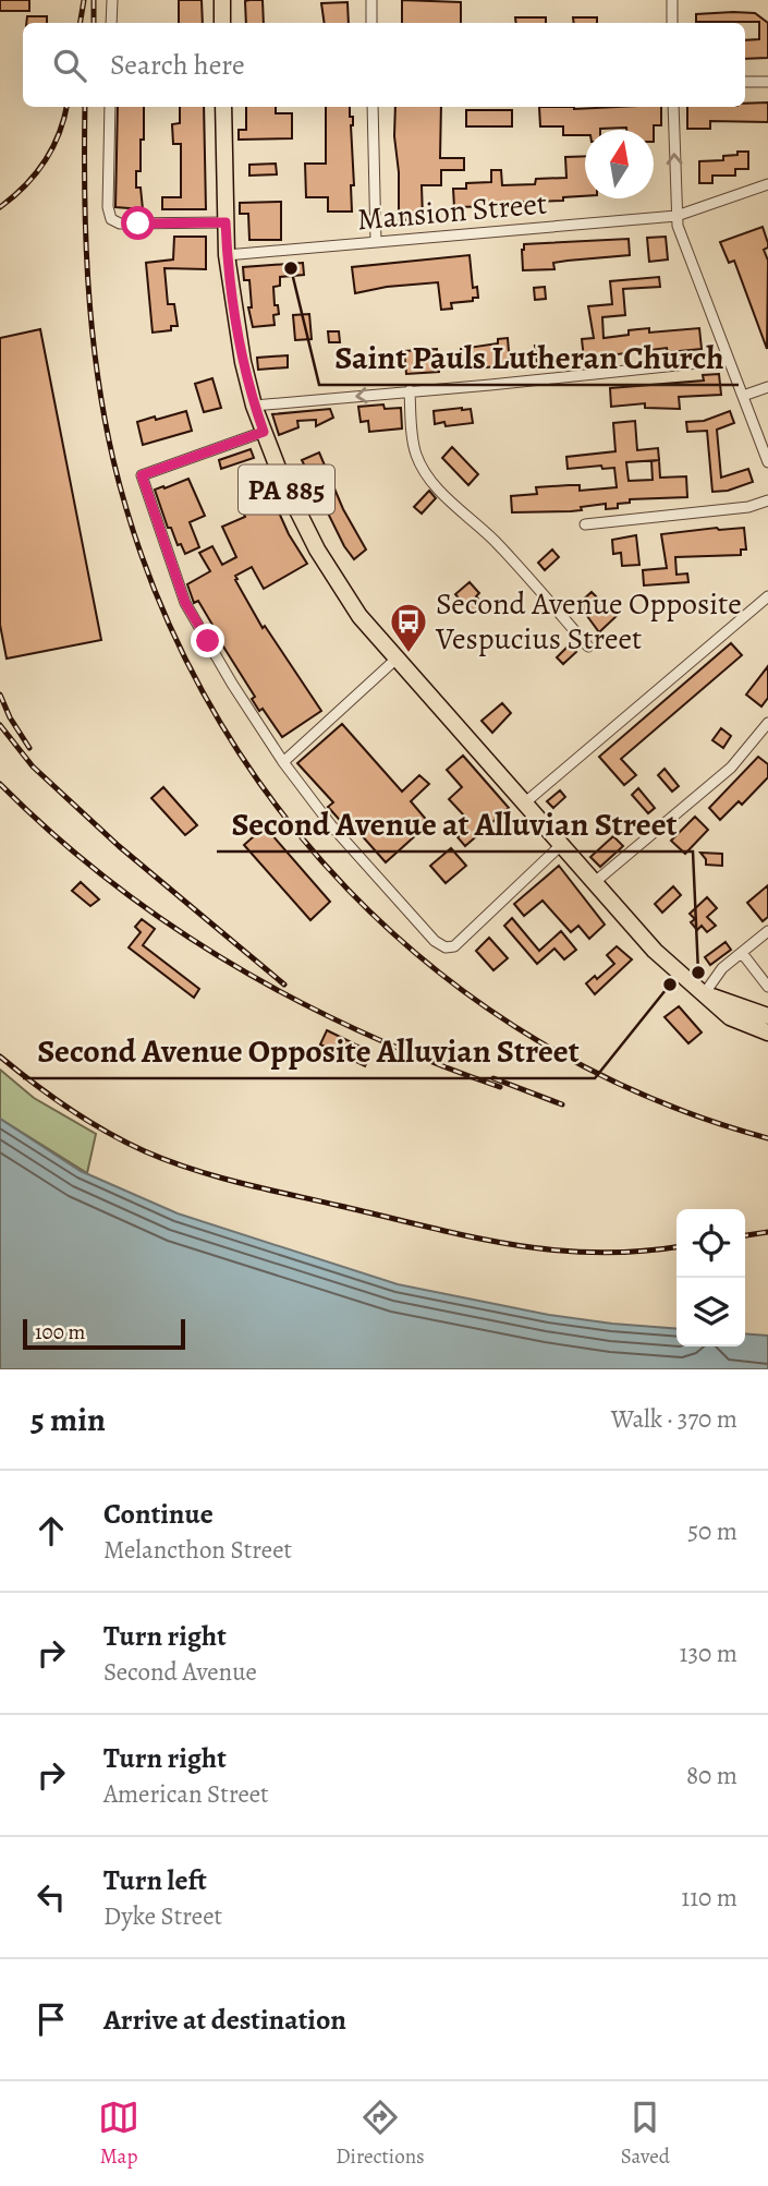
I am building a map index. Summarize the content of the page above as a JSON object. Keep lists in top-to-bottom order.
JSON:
{
  "streets": {
    "main road": ["PA 885"],
    "street": ["Mansion Street"]
  },
  "crossings": [
    ["Mansion Street", "PA 885"]
  ],
  "places": {
    "other": ["Saint Pauls Lutheran Church", "Second Avenue at Alluvian Street", "Second Avenue Opposite Alluvian Street"],
    "bus stop": ["Second Avenue Opposite Vespucius Street"]
  },
  "scale_bar": "100 m",
  "north": "top",
  "page": {
    "search": "Search here",
    "scale": "100 m",
    "heading": ["5 min", "Walk · 370 m"],
    "list": [
      ["Continue", "Melancthon Street", "50 m"],
      ["Turn right", "Second Avenue", "130 m"],
      ["Turn right", "American Street", "80 m"],
      ["Turn left", "Dyke Street", "110 m"],
      "Arrive at destination"
    ],
    "nav": ["Map", "Directions", "Saved"]
  }
}
